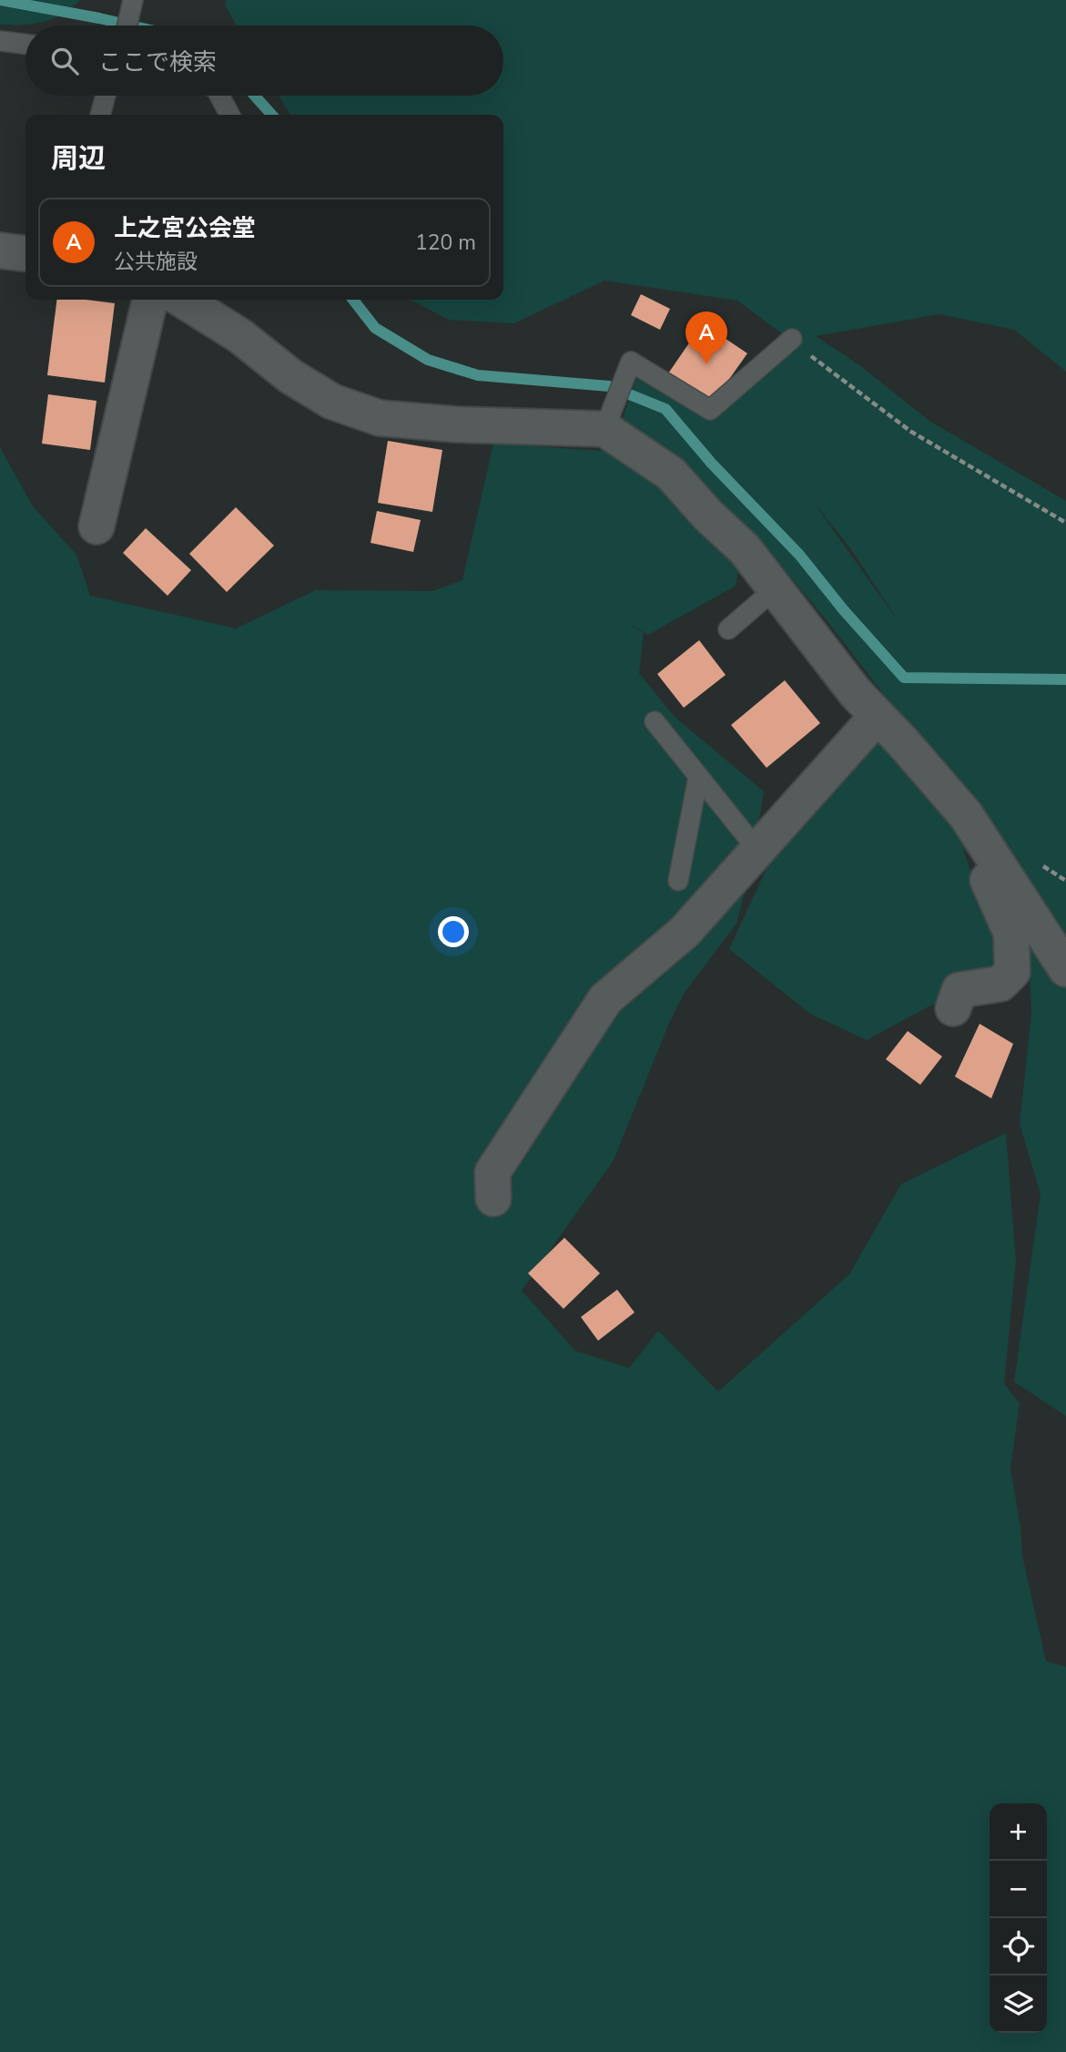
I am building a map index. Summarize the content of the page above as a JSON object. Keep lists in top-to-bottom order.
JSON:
{
  "page": {
    "search": "ここで検索",
    "heading": "周辺",
    "list": [
      {
        "mark": "A",
        "name": "上之宮公会堂",
        "note": "公共施設",
        "value": "120 m"
      }
    ],
    "pins": "A",
    "map_buttons": ["+", "−"]
  }
}
